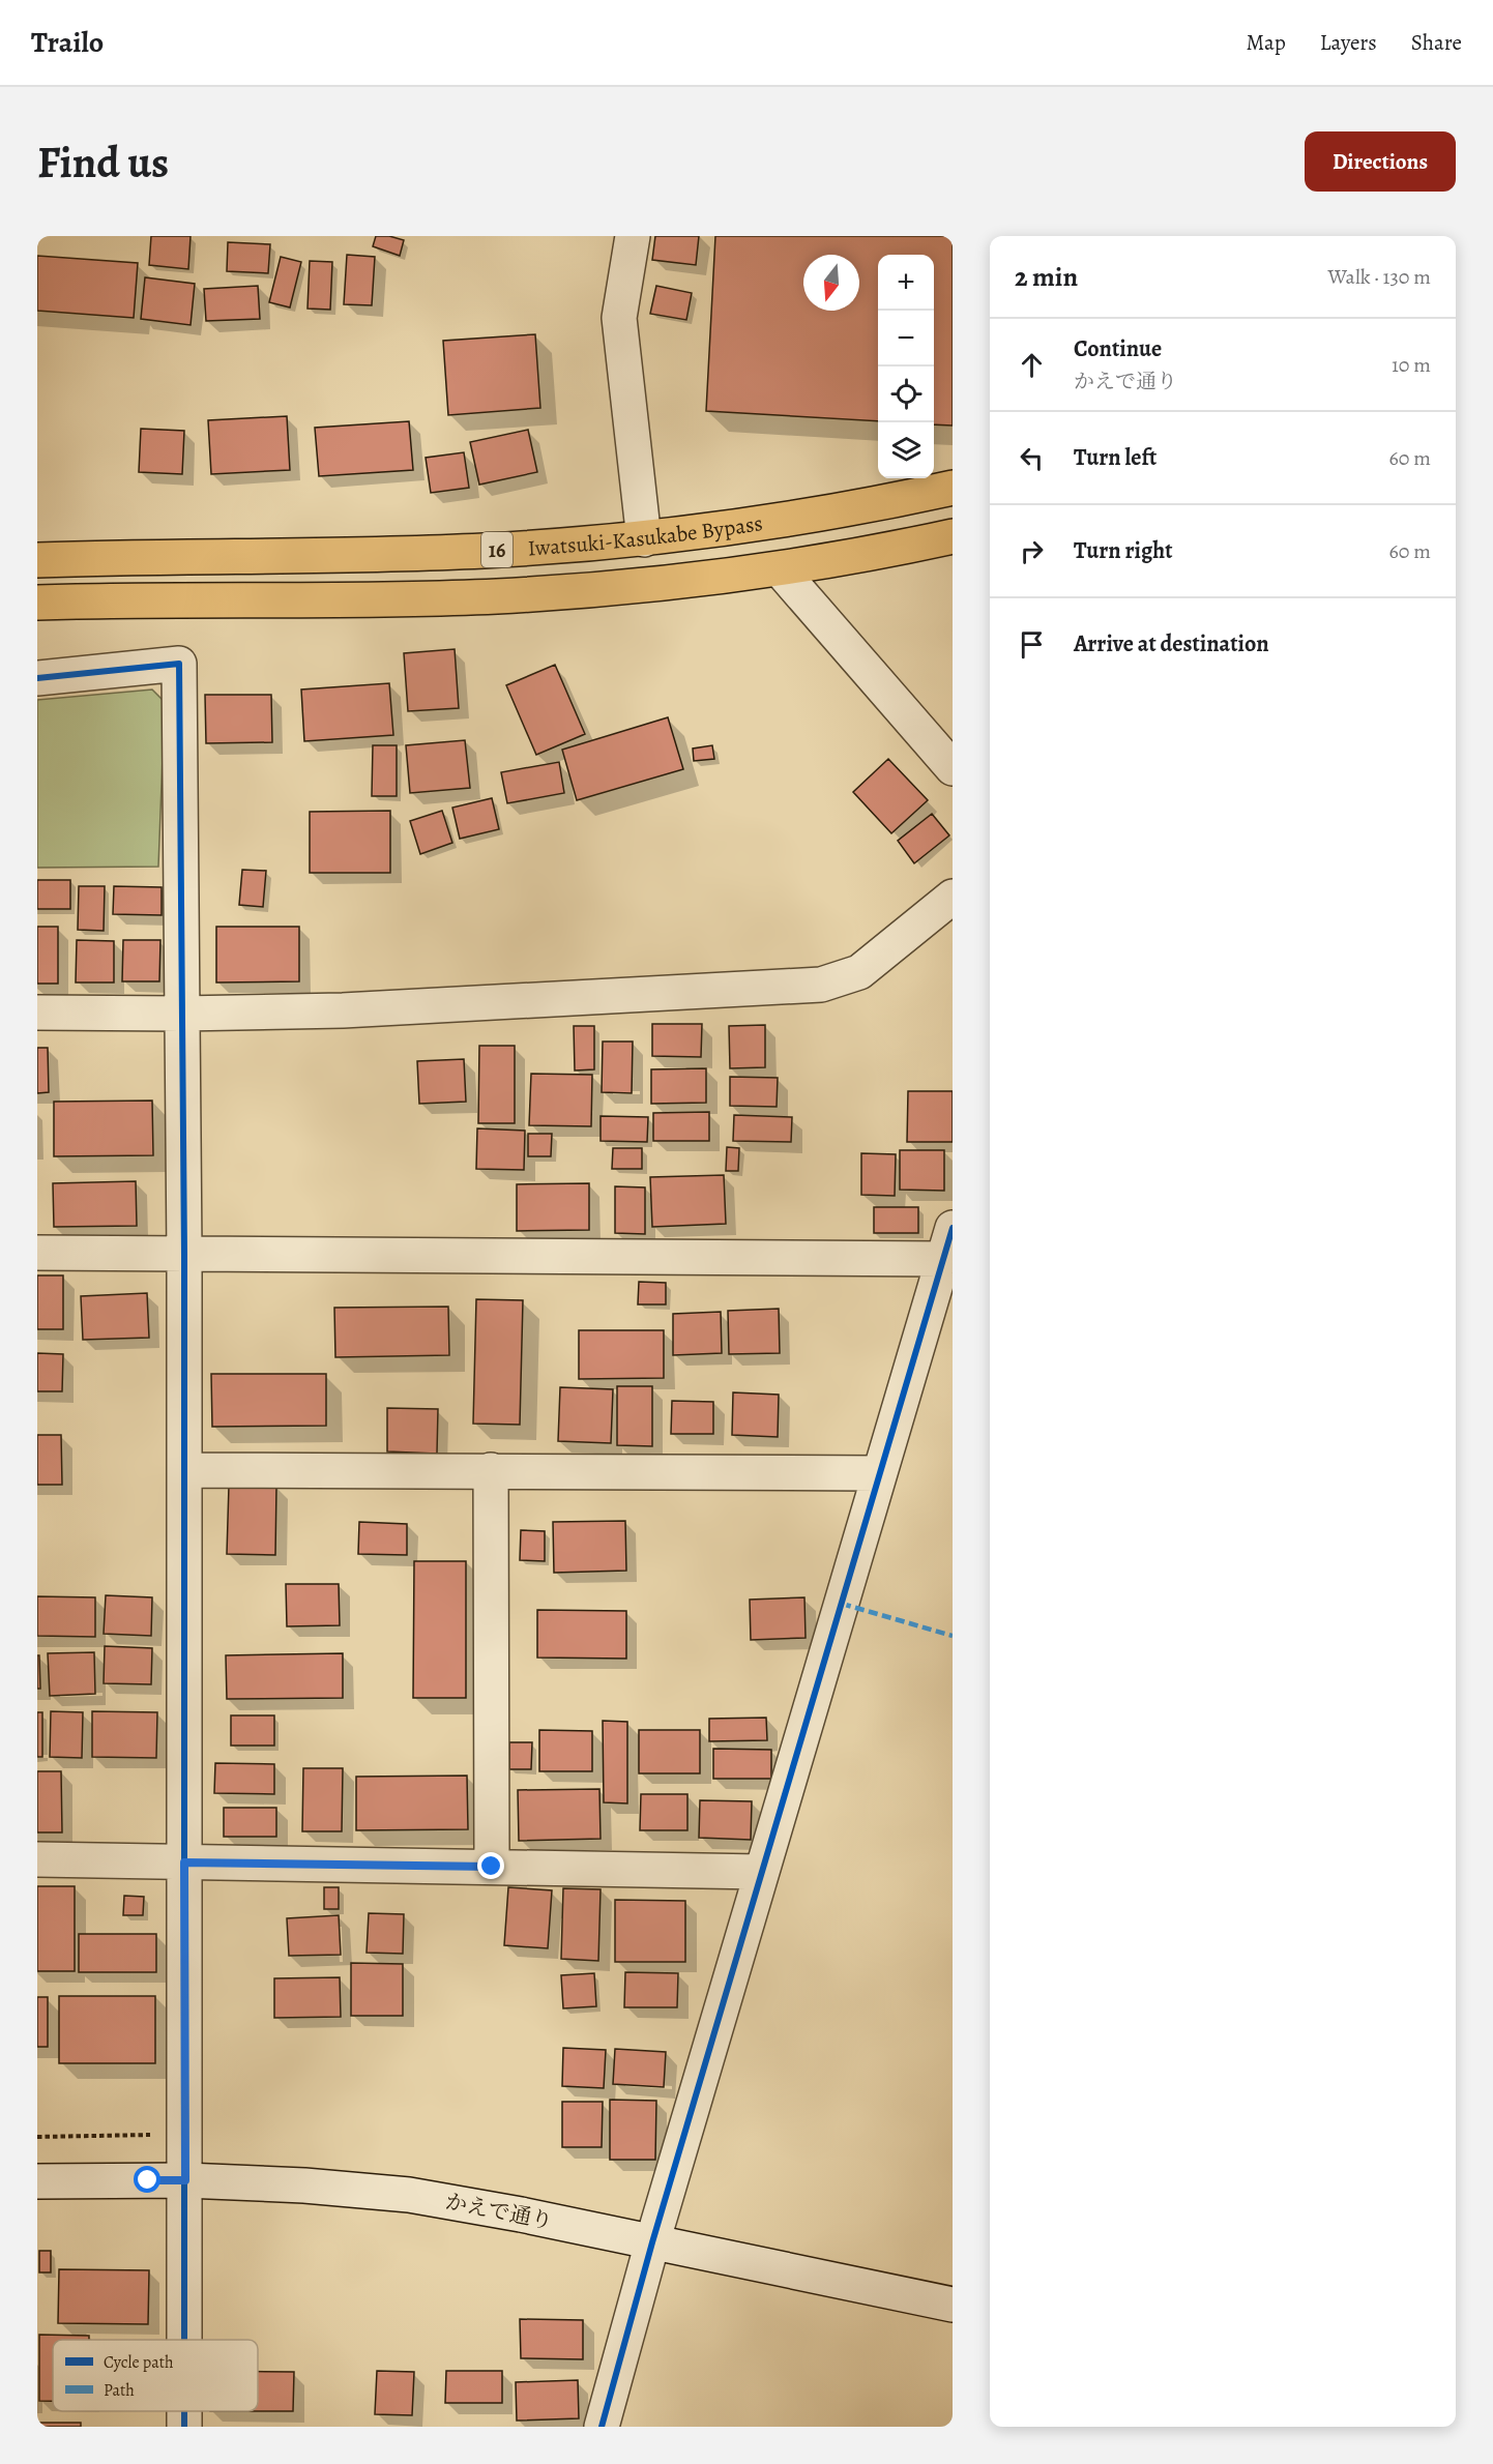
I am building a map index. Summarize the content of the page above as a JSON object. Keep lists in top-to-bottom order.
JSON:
{
  "streets": {
    "highway": ["Iwatsuki-Kasukabe Bypass", "16"],
    "street": ["かえで通り"]
  },
  "legend": ["Cycle path", "Path"],
  "north": "bottom",
  "page": {
    "header": "Trailo",
    "nav": ["Map", "Layers", "Share"],
    "buttons": "Directions",
    "title": "Find us",
    "heading": ["2 min", "Walk · 130 m"],
    "map_buttons": ["+", "−"],
    "list": [
      ["Continue", "かえで通り", "10 m"],
      ["Turn left", "60 m"],
      ["Turn right", "60 m"],
      "Arrive at destination"
    ]
  }
}
